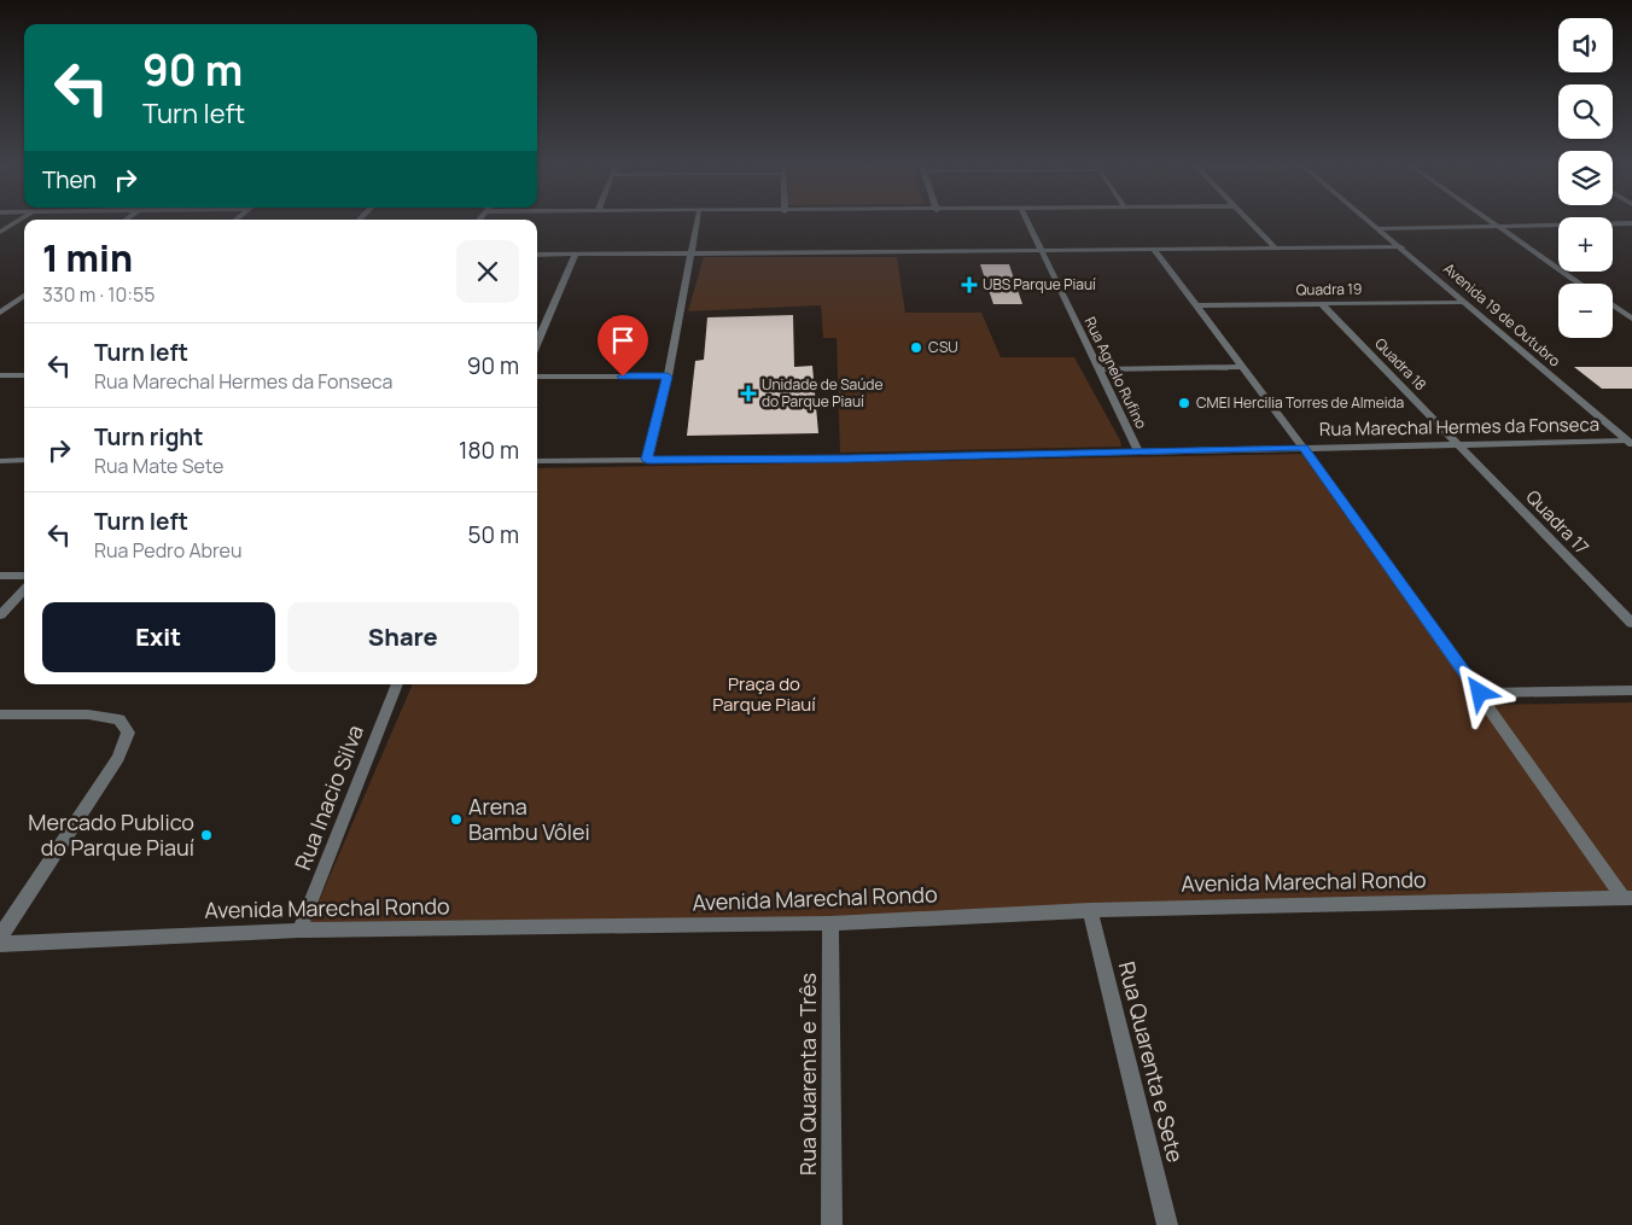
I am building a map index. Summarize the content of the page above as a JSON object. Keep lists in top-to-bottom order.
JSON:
{
  "streets": {
    "street": [
      "Quadra 19",
      "Avenida 19 de Outubro",
      "Quadra 18",
      "Rua Agnelo Rufino",
      "Rua Marechal Hermes da Fonseca",
      "Quadra 17",
      "Rua Inacio Silva",
      "Avenida Marechal Rondo",
      "Rua Quarenta e Sete",
      "Rua Quarenta e Três"
    ]
  },
  "crossings": [
    ["Quadra 19", "Avenida 19 de Outubro"],
    ["Quadra 19", "Quadra 18"],
    ["Avenida 19 de Outubro", "Rua Marechal Hermes da Fonseca"],
    ["Quadra 18", "Rua Marechal Hermes da Fonseca"],
    ["Quadra 18", "Quadra 17"],
    ["Rua Agnelo Rufino", "Rua Marechal Hermes da Fonseca"],
    ["Rua Marechal Hermes da Fonseca", "Quadra 17"],
    ["Rua Inacio Silva", "Avenida Marechal Rondo"],
    ["Avenida Marechal Rondo", "Rua Quarenta e Sete"],
    ["Avenida Marechal Rondo", "Rua Quarenta e Três"]
  ],
  "parks": ["Praça do Parque Piauí"],
  "places": {
    "health": ["UBS Parque Piauí", "Unidade de Saúde do Parque Piauí"],
    "other": [
      "CSU",
      "CMEI Hercilia Torres de Almeida",
      "Arena Bambu Vôlei",
      "Mercado Publico do Parque Piauí"
    ]
  },
  "page": {
    "map_buttons": ["+", "−"],
    "turn": ["90 m", "Turn left"],
    "then": "Then",
    "heading": ["1 min", "330 m · 10:55"],
    "list": [
      {
        "name": "Turn left",
        "note": "Rua Marechal Hermes da Fonseca",
        "value": "90 m"
      },
      {
        "name": "Turn right",
        "note": "Rua Mate Sete",
        "value": "180 m"
      },
      {
        "name": "Turn left",
        "note": "Rua Pedro Abreu",
        "value": "50 m"
      }
    ],
    "buttons": ["Exit", "Share"]
  }
}
